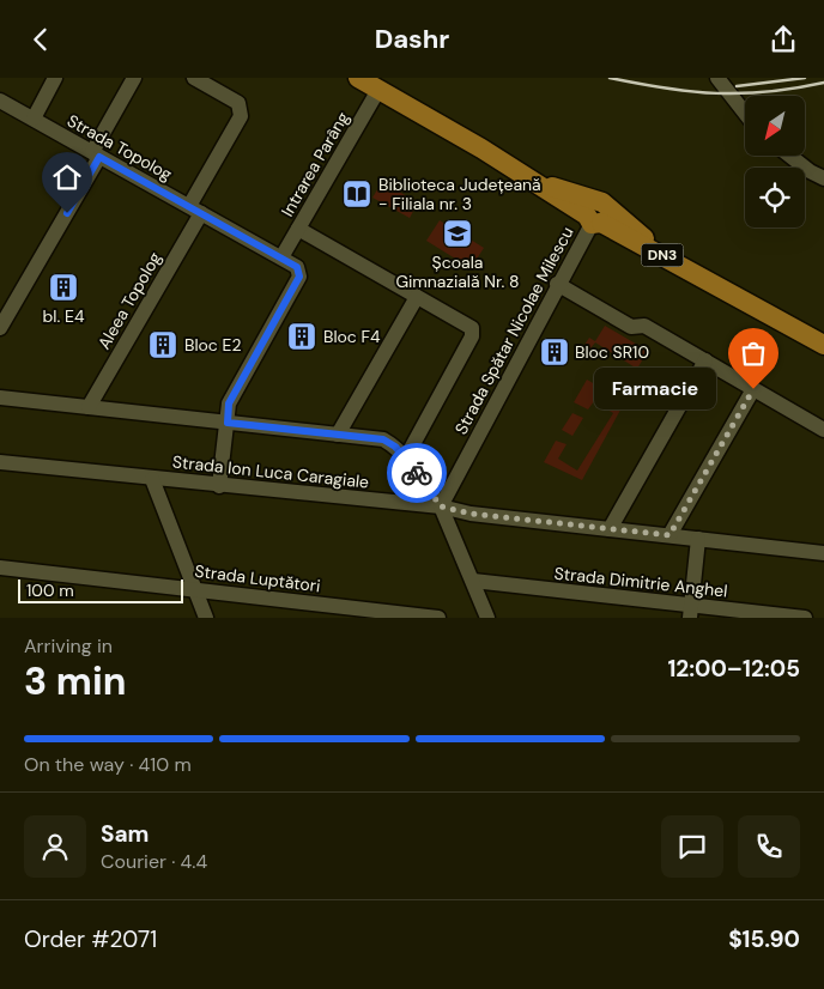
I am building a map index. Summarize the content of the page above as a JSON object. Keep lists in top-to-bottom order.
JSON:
{
  "streets": {
    "main road": ["DN3"],
    "street": [
      "Strada Topolog",
      "Intrarea Parâng",
      "Aleea Topolog",
      "Strada Spătar Nicolae Milescu",
      "Strada Ion Luca Caragiale",
      "Strada Luptători",
      "Strada Dimitrie Anghel"
    ]
  },
  "crossings": [
    ["Strada Topolog", "Intrarea Parâng"],
    ["Strada Topolog", "Aleea Topolog"],
    ["Intrarea Parâng", "DN3"],
    ["DN3", "Strada Spătar Nicolae Milescu"],
    ["Strada Spătar Nicolae Milescu", "Strada Ion Luca Caragiale"]
  ],
  "places": {
    "library": ["Biblioteca Județeană - Filiala nr. 3"],
    "school or university": ["Școala Gimnazială Nr. 8"],
    "building": [
      "bl. E4",
      "Bloc F4",
      "Bloc E2",
      "Bloc SR10"
    ],
    "other": ["Farmacie"]
  },
  "scale_bar": "100 m",
  "north": "bottom left",
  "page": {
    "header": "Dashr",
    "bubble": "Farmacie",
    "scale": "100 m",
    "heading": ["3 min", "Arriving in", "12:00–12:05"],
    "panel": [
      "Sam",
      "Courier · 4.4",
      "Order #2071",
      "$15.90"
    ],
    "bar": "On the way · 410 m"
  }
}
